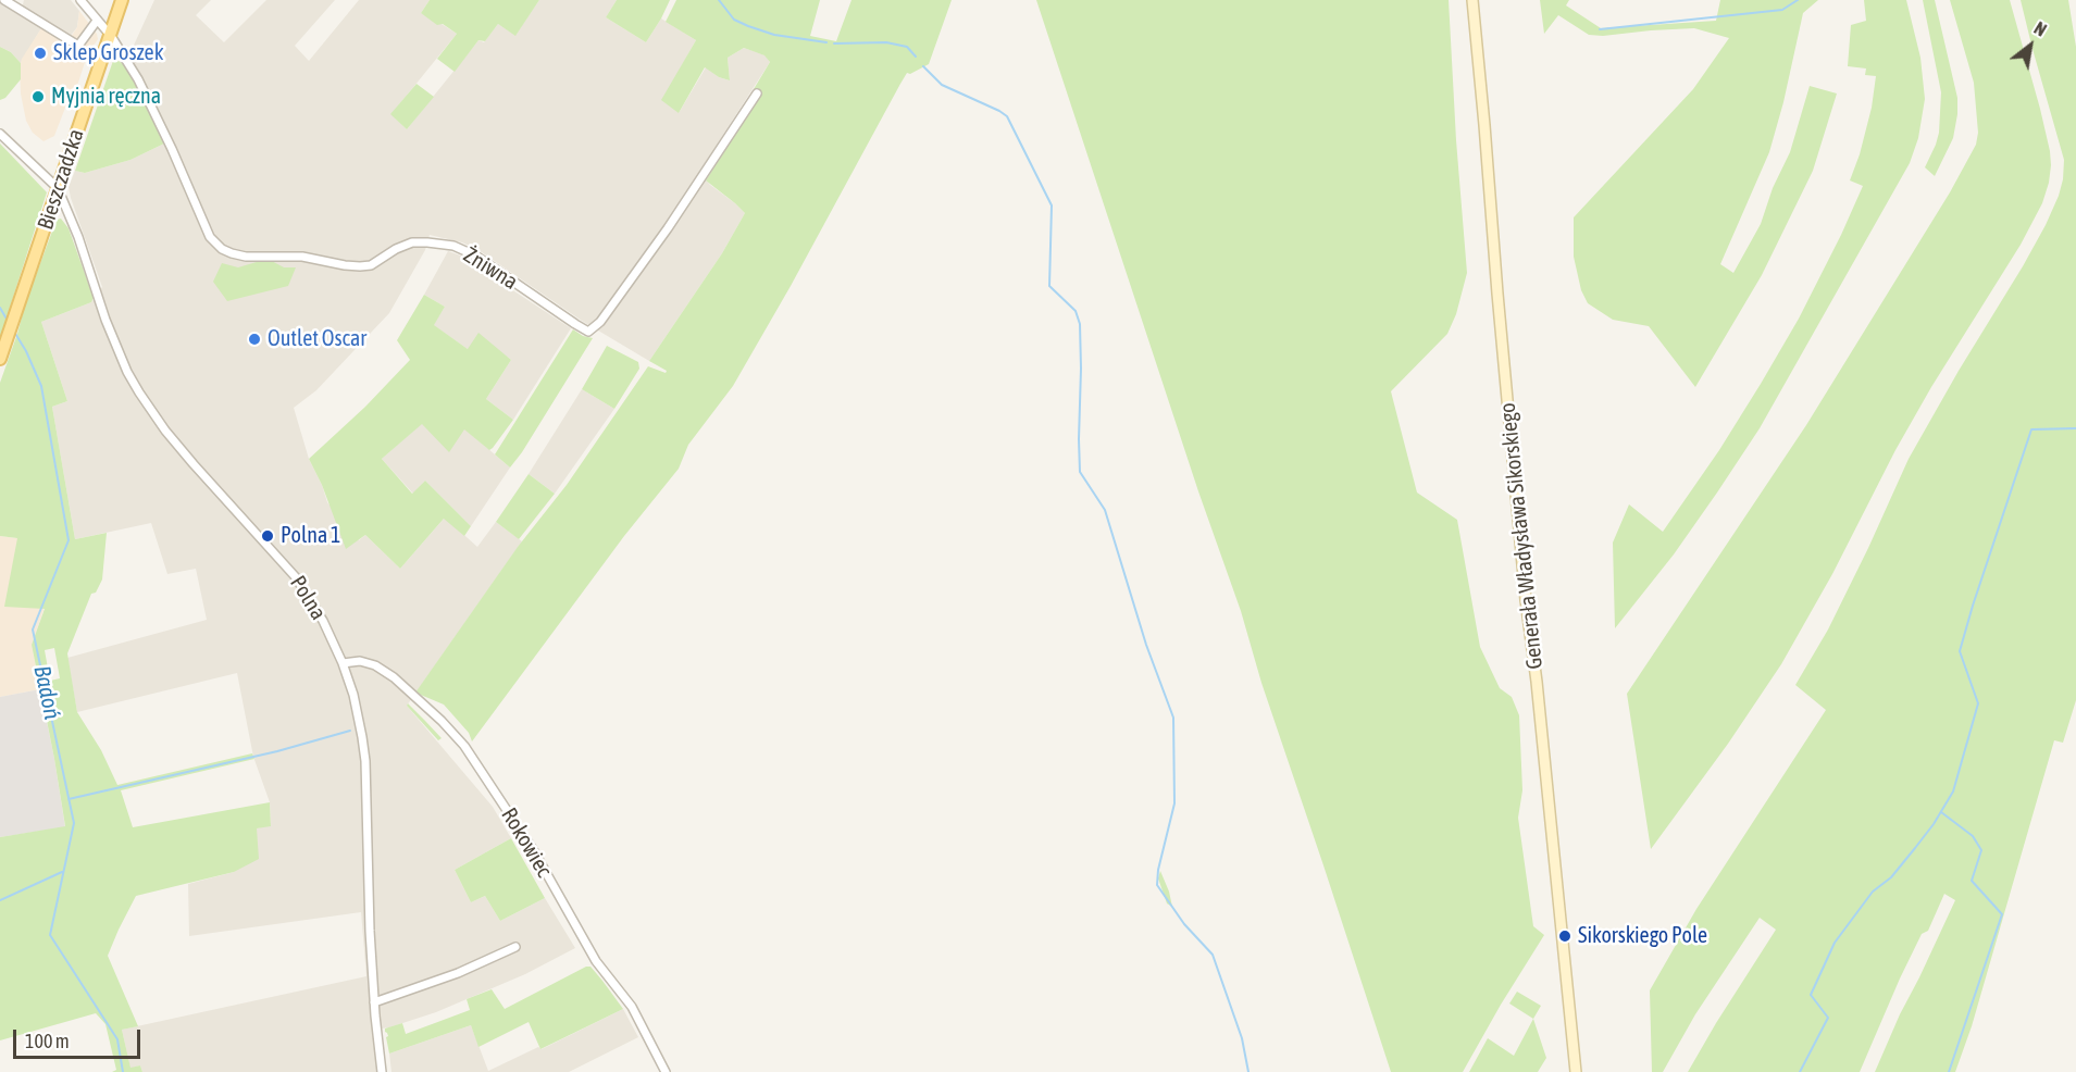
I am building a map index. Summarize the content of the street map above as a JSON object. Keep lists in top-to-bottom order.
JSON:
{
  "streets": {
    "main road": ["Bieszczadzka"],
    "street": [
      "Żniwna",
      "Generała Władysława Sikorskiego",
      "Polna",
      "Rokowiec"
    ]
  },
  "crossings": [
    ["Bieszczadzka", "Żniwna"],
    ["Bieszczadzka", "Polna"],
    ["Polna", "Rokowiec"]
  ],
  "water": ["Badoń"],
  "places": [
    "Sklep Groszek",
    "Myjnia ręczna",
    "Outlet Oscar",
    "Polna 1",
    "Sikorskiego Pole"
  ],
  "scale_bar": "100 m",
  "north": "top right"
}
